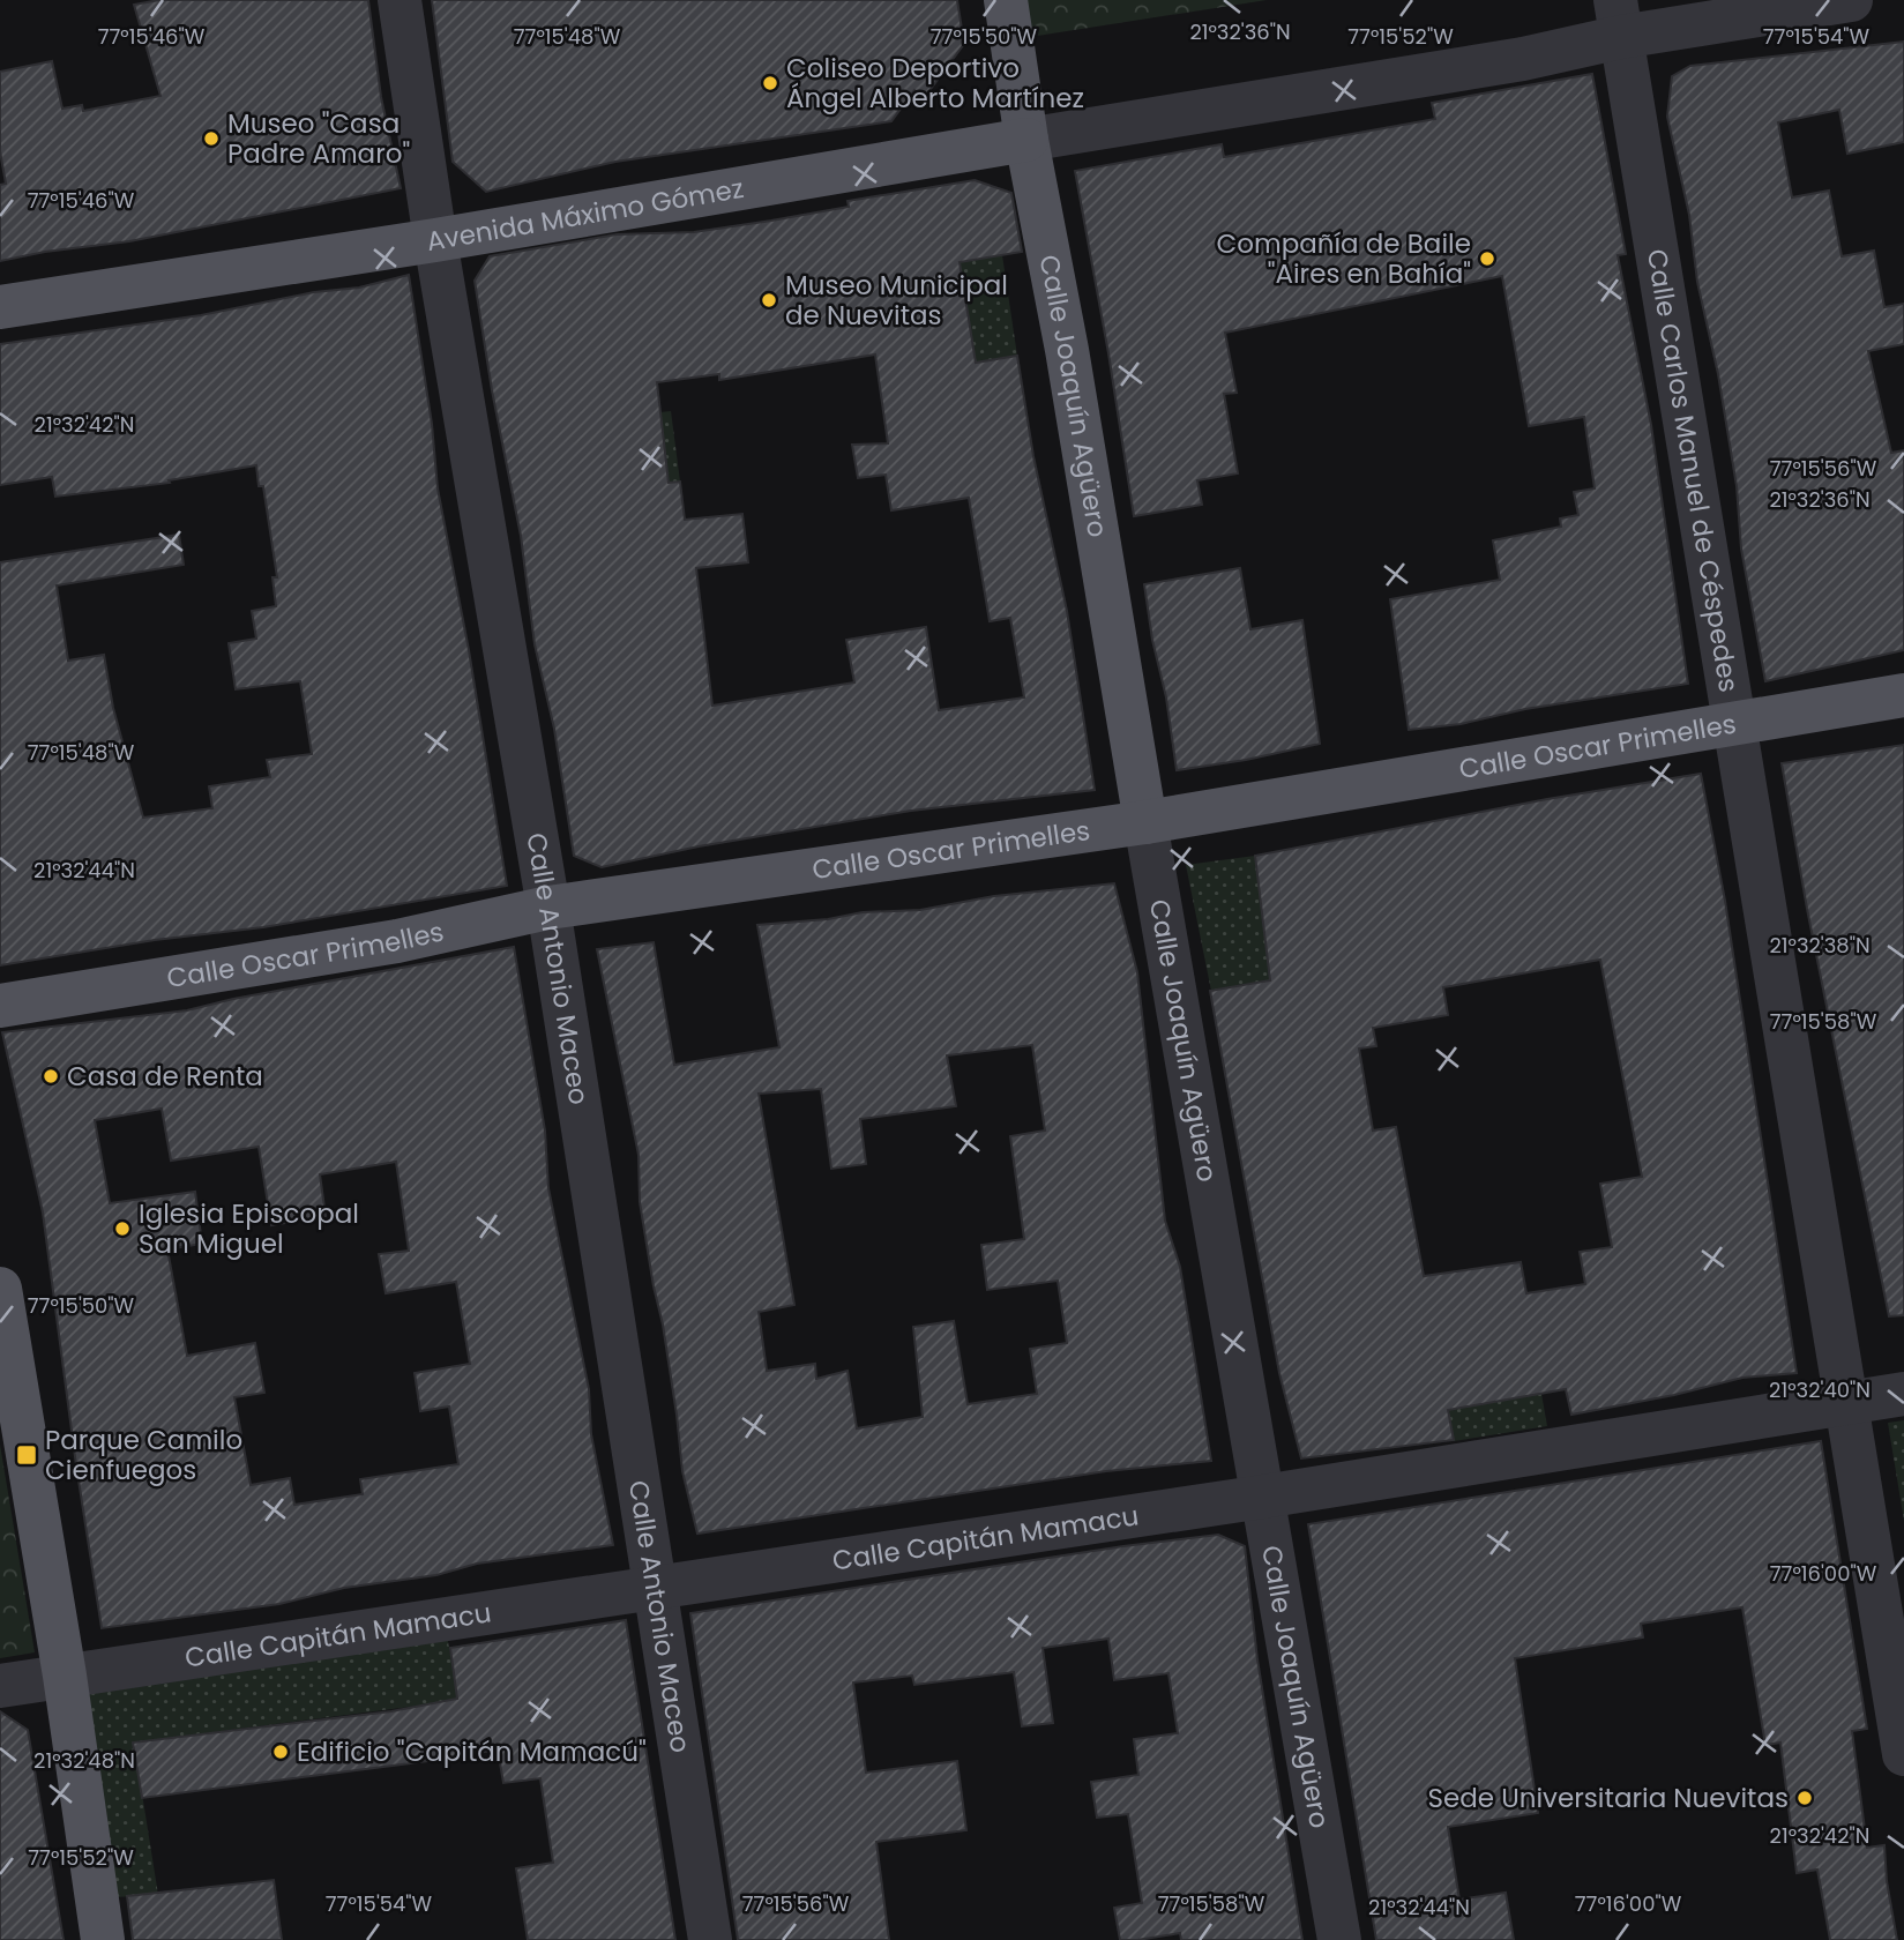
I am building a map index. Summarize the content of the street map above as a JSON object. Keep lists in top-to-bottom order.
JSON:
{
  "streets": {
    "main road": ["Avenida Máximo Gómez", "Calle Joaquín Agüero", "Calle Oscar Primelles"],
    "street": ["Calle Carlos Manuel de Céspedes", "Calle Antonio Maceo", "Calle Capitán Mamacu"]
  },
  "crossings": [
    ["Avenida Máximo Gómez", "Calle Joaquín Agüero"],
    ["Avenida Máximo Gómez", "Calle Antonio Maceo"],
    ["Calle Joaquín Agüero", "Calle Oscar Primelles"],
    ["Calle Joaquín Agüero", "Calle Capitán Mamacu"],
    ["Calle Carlos Manuel de Céspedes", "Calle Oscar Primelles"],
    ["Calle Carlos Manuel de Céspedes", "Calle Capitán Mamacu"],
    ["Calle Oscar Primelles", "Calle Antonio Maceo"],
    ["Calle Antonio Maceo", "Calle Capitán Mamacu"]
  ],
  "places": {
    "other": [
      "Coliseo Deportivo Ángel Alberto Martínez",
      "Museo \"Casa Padre Amaro\"",
      "Compañía de Baile \"Aires en Bahía\"",
      "Museo Municipal de Nuevitas",
      "Casa de Renta",
      "Iglesia Episcopal San Miguel",
      "Edificio \"Capitán Mamacú\"",
      "Sede Universitaria Nuevitas"
    ],
    "transit": ["Parque Camilo Cienfuegos"]
  },
  "coordinates": [
    "21°32'36\"N",
    "77°15'46\"W",
    "77°15'48\"W",
    "77°15'50\"W",
    "77°15'52\"W",
    "77°15'54\"W",
    "21°32'42\"N",
    "77°15'56\"W",
    "21°32'44\"N",
    "21°32'38\"N",
    "77°15'58\"W",
    "21°32'40\"N",
    "77°16'00\"W",
    "21°32'48\"N"
  ]
}
